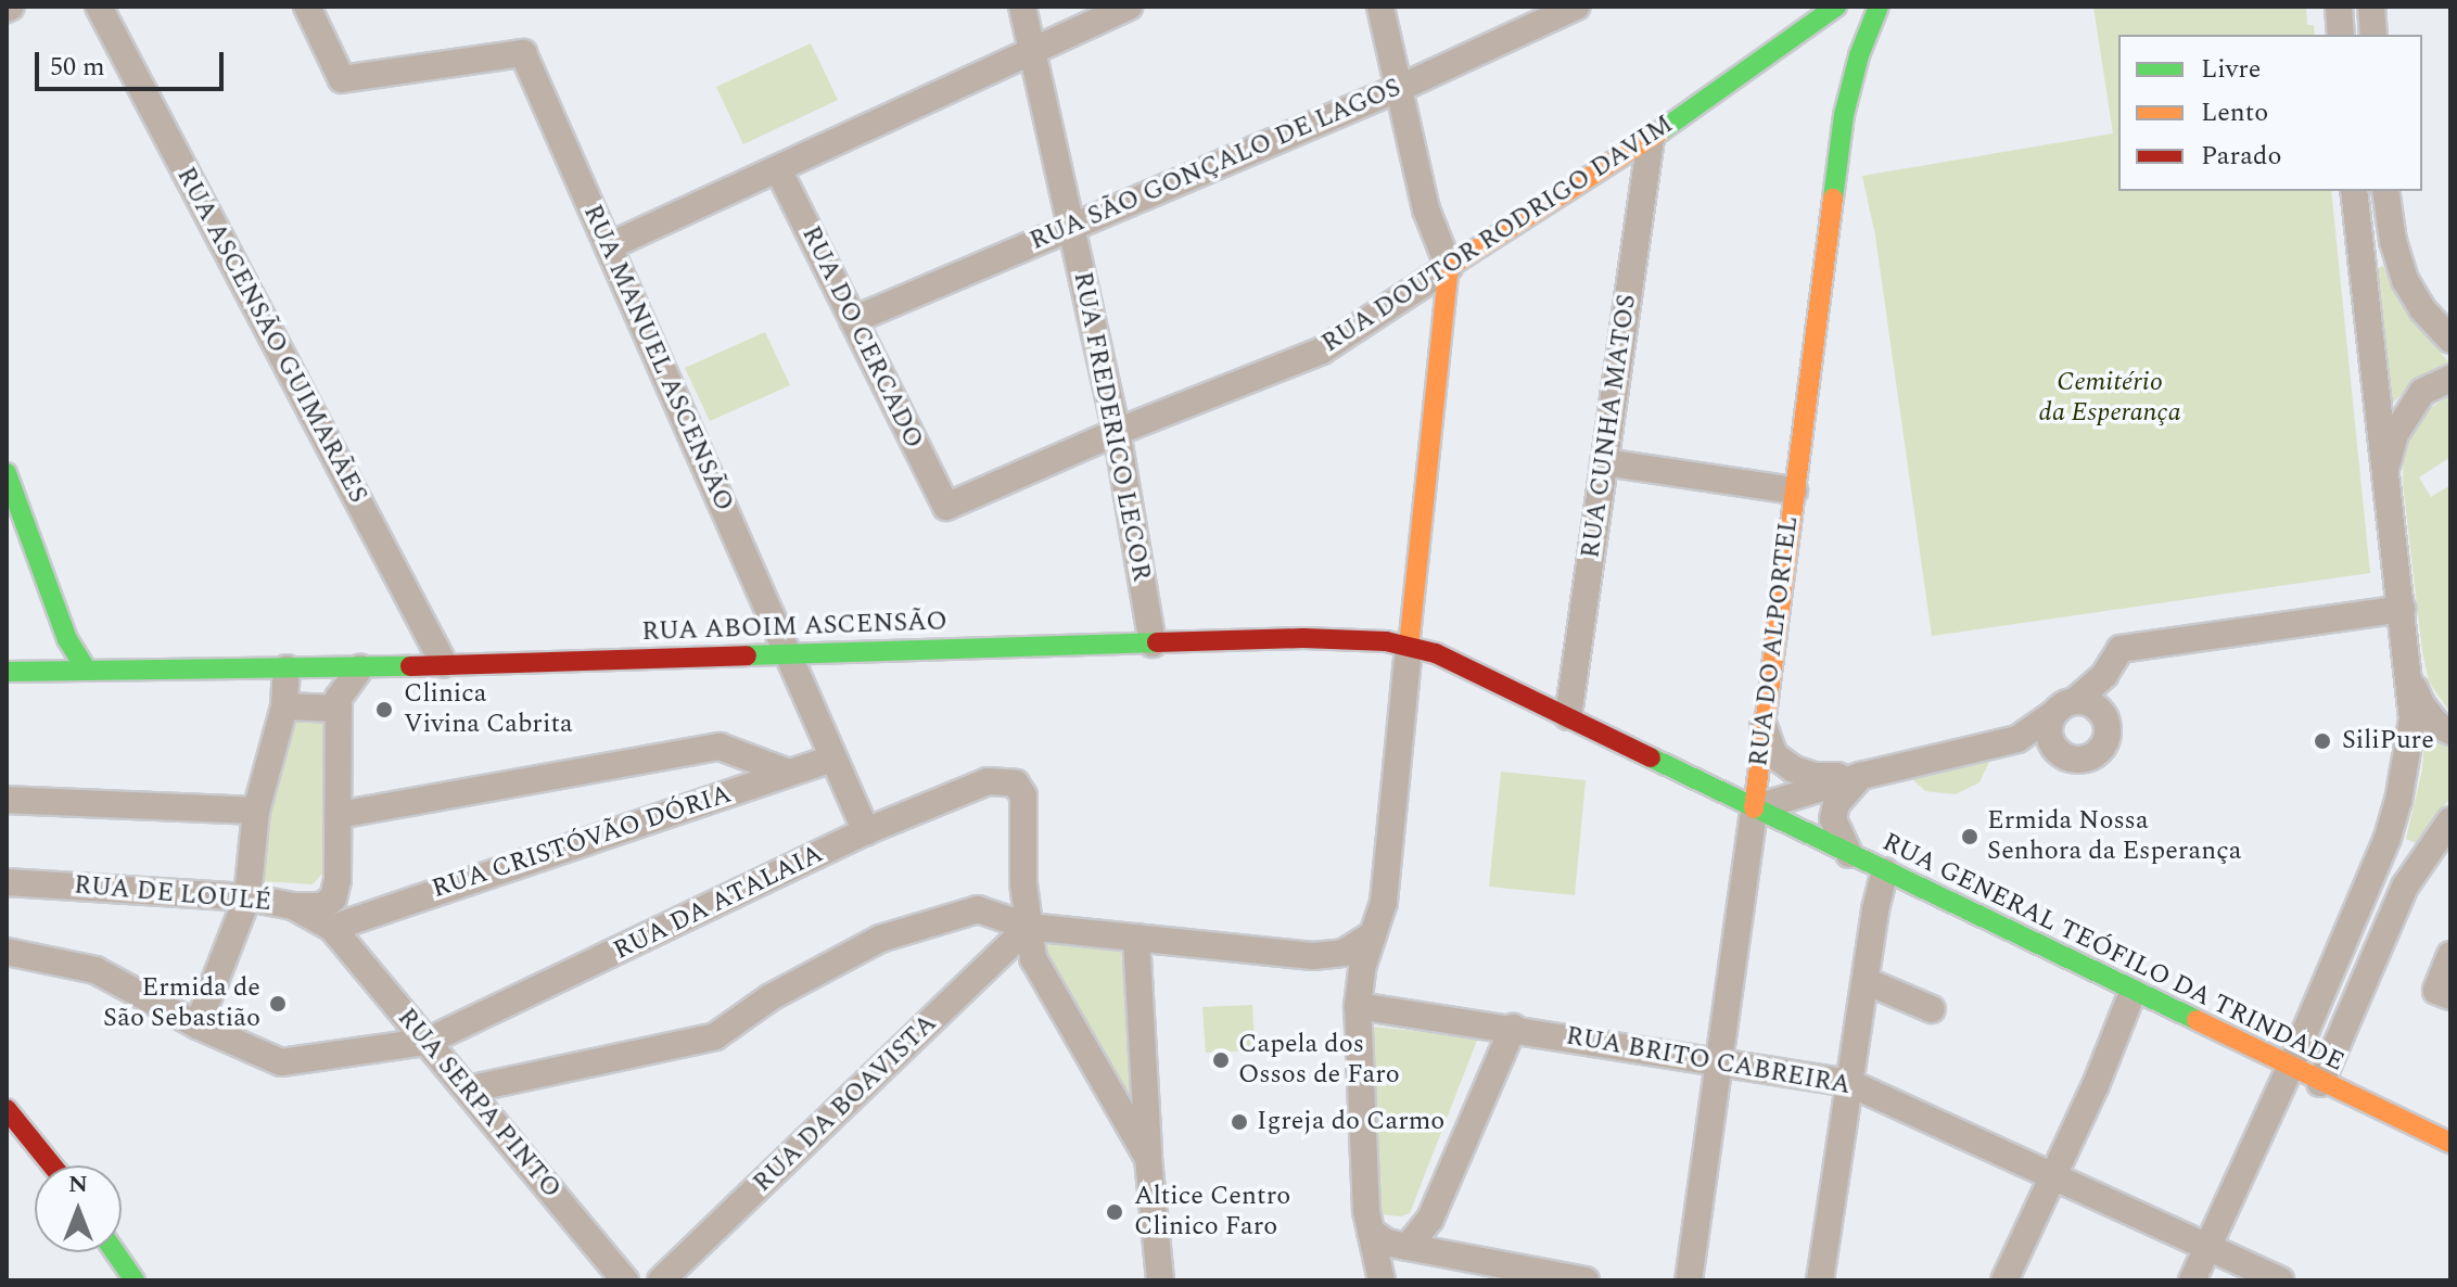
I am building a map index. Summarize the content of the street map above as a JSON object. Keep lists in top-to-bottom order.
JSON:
{
  "streets": {
    "main road": [
      "RUA DOUTOR RODRIGO DAVIM",
      "RUA ABOIM ASCENSÃO",
      "RUA DO ALPORTEL",
      "RUA GENERAL TEÓFILO DA TRINDADE"
    ],
    "street": [
      "RUA SÃO GONÇALO DE LAGOS",
      "RUA ASCENSÃO GUIMARÃES",
      "RUA DO CERCADO",
      "RUA MANUEL ASCENSÃO",
      "RUA FREDERICO LECOR",
      "RUA CUNHA MATOS",
      "RUA CRISTÓVÃO DÓRIA",
      "RUA DE LOULÉ",
      "RUA DA ATALAIA",
      "RUA BRITO CABREIRA",
      "RUA SERPA PINTO",
      "RUA DA BOAVISTA"
    ]
  },
  "crossings": [
    ["RUA SÃO GONÇALO DE LAGOS", "RUA DO CERCADO"],
    ["RUA SÃO GONÇALO DE LAGOS", "RUA FREDERICO LECOR"],
    ["RUA DOUTOR RODRIGO DAVIM", "RUA DO CERCADO"],
    ["RUA DOUTOR RODRIGO DAVIM", "RUA FREDERICO LECOR"],
    ["RUA DOUTOR RODRIGO DAVIM", "RUA CUNHA MATOS"],
    ["RUA ASCENSÃO GUIMARÃES", "RUA ABOIM ASCENSÃO"],
    ["RUA MANUEL ASCENSÃO", "RUA ABOIM ASCENSÃO"],
    ["RUA MANUEL ASCENSÃO", "RUA CRISTÓVÃO DÓRIA"],
    ["RUA MANUEL ASCENSÃO", "RUA DA ATALAIA"],
    ["RUA FREDERICO LECOR", "RUA ABOIM ASCENSÃO"],
    ["RUA CUNHA MATOS", "RUA ABOIM ASCENSÃO"],
    ["RUA CUNHA MATOS", "RUA GENERAL TEÓFILO DA TRINDADE"],
    ["RUA ABOIM ASCENSÃO", "RUA GENERAL TEÓFILO DA TRINDADE"],
    ["RUA DO ALPORTEL", "RUA GENERAL TEÓFILO DA TRINDADE"],
    ["RUA DO ALPORTEL", "RUA BRITO CABREIRA"],
    ["RUA CRISTÓVÃO DÓRIA", "RUA DE LOULÉ"],
    ["RUA CRISTÓVÃO DÓRIA", "RUA SERPA PINTO"],
    ["RUA DE LOULÉ", "RUA SERPA PINTO"],
    ["RUA DA ATALAIA", "RUA SERPA PINTO"],
    ["RUA DA ATALAIA", "RUA DA BOAVISTA"]
  ],
  "parks": ["Cemitério da Esperança"],
  "places": [
    "Clinica Vivina Cabrita",
    "SiliPure",
    "Ermida Nossa Senhora da Esperança",
    "Ermida de São Sebastião",
    "Capela dos Ossos de Faro",
    "Igreja do Carmo",
    "Altice Centro Clinico Faro"
  ],
  "legend": ["Livre", "Lento", "Parado"],
  "scale_bar": "50 m",
  "north": "top"
}
